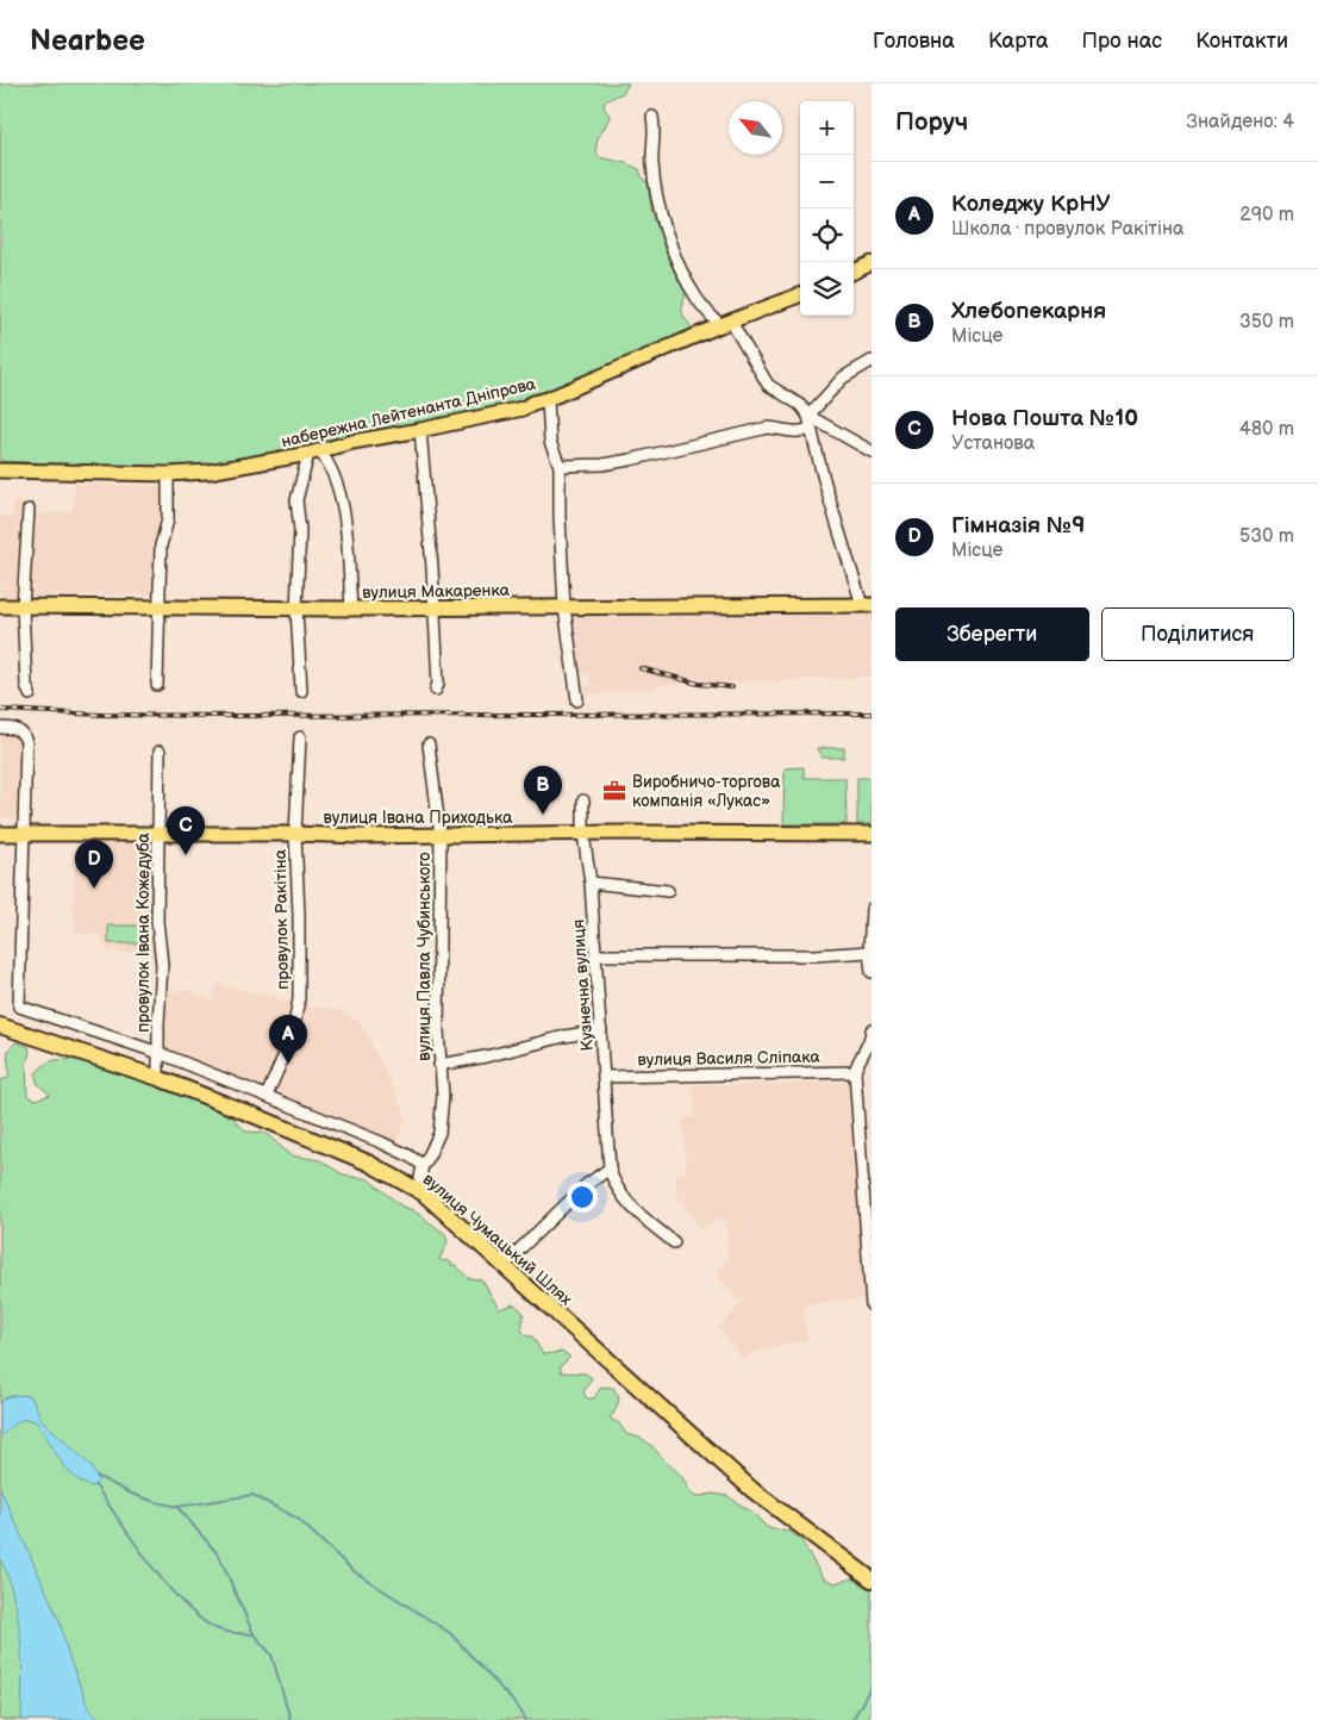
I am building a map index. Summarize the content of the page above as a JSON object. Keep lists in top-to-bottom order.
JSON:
{
  "streets": {
    "highway": ["вулиця Чумацький Шлях"],
    "main road": ["набережна Лейтенанта Дніпрова", "вулиця Макаренка", "вулиця Івана Приходька"],
    "street": [
      "провулок Ракітіна",
      "провулок Івана Кожедуба",
      "вулиця Павла Чубинського",
      "Кузнечна вулиця",
      "вулиця Василя Сліпака"
    ]
  },
  "crossings": [
    ["вулиця Івана Приходька", "провулок Ракітіна"],
    ["вулиця Івана Приходька", "провулок Івана Кожедуба"],
    ["вулиця Івана Приходька", "вулиця Павла Чубинського"],
    ["вулиця Івана Приходька", "Кузнечна вулиця"],
    ["провулок Івана Кожедуба", "вулиця Чумацький Шлях"],
    ["Кузнечна вулиця", "вулиця Василя Сліпака"]
  ],
  "places": {
    "office": ["Виробничо-торгова компанія «Лукас»"]
  },
  "north": "top left",
  "page": {
    "header": "Nearbee",
    "nav": [
      "Головна",
      "Карта",
      "Про нас",
      "Контакти"
    ],
    "heading": ["Поруч", "Знайдено: 4"],
    "map_buttons": ["+", "−"],
    "list": [
      {
        "mark": "A",
        "name": "Коледжу КрНУ",
        "note": "Школа · провулок Ракітіна",
        "value": "290 m"
      },
      {
        "mark": "B",
        "name": "Хлебопекарня",
        "note": "Місце",
        "value": "350 m"
      },
      {
        "mark": "C",
        "name": "Нова Пошта №10",
        "note": "Установа",
        "value": "480 m"
      },
      {
        "mark": "D",
        "name": "Гімназія №9",
        "note": "Місце",
        "value": "530 m"
      }
    ],
    "buttons": ["Зберегти", "Поділитися"],
    "pins": [
      "B",
      "C",
      "D",
      "A"
    ]
  }
}
